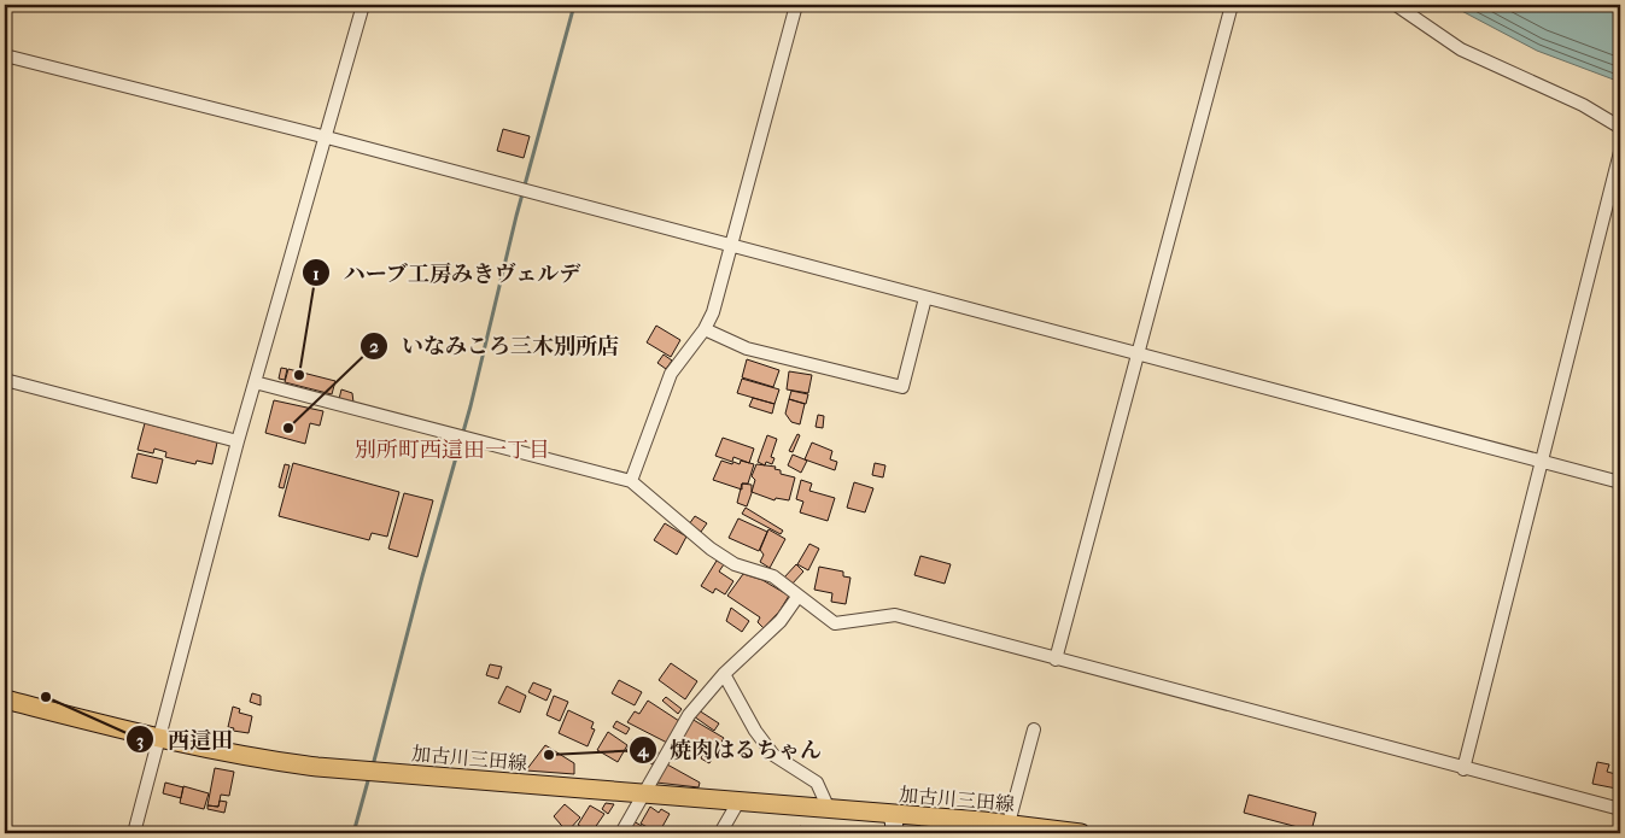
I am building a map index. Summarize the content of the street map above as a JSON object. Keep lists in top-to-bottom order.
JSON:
{
  "streets": {
    "main road": ["加古川三田線"]
  },
  "districts": ["別所町西這田一丁目"],
  "places": [
    "ハーブ工房みきヴェルデ",
    "いなみころ三木別所店",
    "西這田",
    "焼肉はるちゃん"
  ]
}
